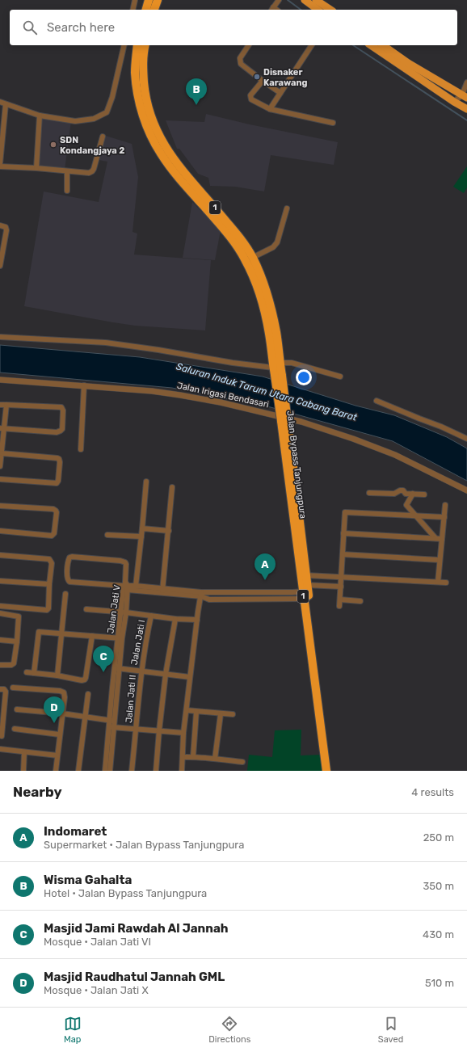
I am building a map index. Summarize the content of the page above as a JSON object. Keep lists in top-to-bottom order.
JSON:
{
  "streets": {
    "highway": ["1", "Jalan Bypass Tanjungpura"],
    "street": [
      "Jalan Irigasi Bendasari",
      "Jalan Jati V",
      "Jalan Jati I",
      "Jalan Jati II"
    ]
  },
  "crossings": [
    ["Jalan Jati I", "Jalan Jati II"]
  ],
  "water": ["Saluran Induk Tarum Utara Cabang Barat"],
  "places": ["Disnaker Karawang", "SDN Kondangjaya 2"],
  "page": {
    "search": "Search here",
    "pins": [
      "B",
      "A",
      "C",
      "D"
    ],
    "heading": ["Nearby", "4 results"],
    "list": [
      {
        "mark": "A",
        "name": "Indomaret",
        "note": "Supermarket · Jalan Bypass Tanjungpura",
        "value": "250 m"
      },
      {
        "mark": "B",
        "name": "Wisma Gahalta",
        "note": "Hotel · Jalan Bypass Tanjungpura",
        "value": "350 m"
      },
      {
        "mark": "C",
        "name": "Masjid Jami Rawdah Al Jannah",
        "note": "Mosque · Jalan Jati VI",
        "value": "430 m"
      },
      {
        "mark": "D",
        "name": "Masjid Raudhatul Jannah GML",
        "note": "Mosque · Jalan Jati X",
        "value": "510 m"
      }
    ],
    "nav": ["Map", "Directions", "Saved"]
  }
}
